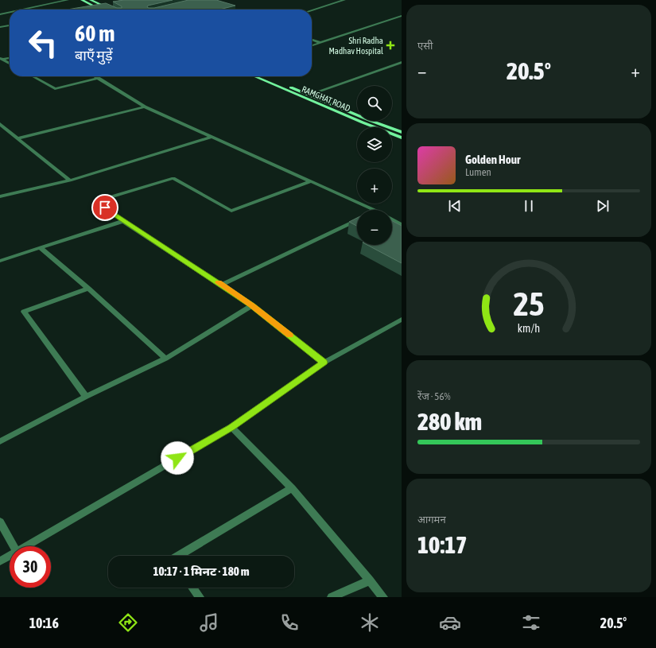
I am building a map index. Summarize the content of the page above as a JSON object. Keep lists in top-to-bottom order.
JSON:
{
  "streets": {
    "main road": ["RAMGHAT ROAD"]
  },
  "places": {
    "health": ["Shri Radha Madhav Hospital"]
  },
  "page": {
    "tile": [
      "एसी",
      ["रेंज · 56%", "280 km"],
      ["आगमन", "10:17"]
    ],
    "turn": ["60 m", "बाएँ मुड़ें"],
    "heat": ["−", "20.5°", "+"],
    "map_buttons": ["+", "−"],
    "song": ["Golden Hour", "Lumen"],
    "limit": "30",
    "trip": "10:17 · 1 मिनट · 180 m",
    "tabs": ["10:16", "20.5°"],
    "gauge": ["25", "km/h"]
  }
}
